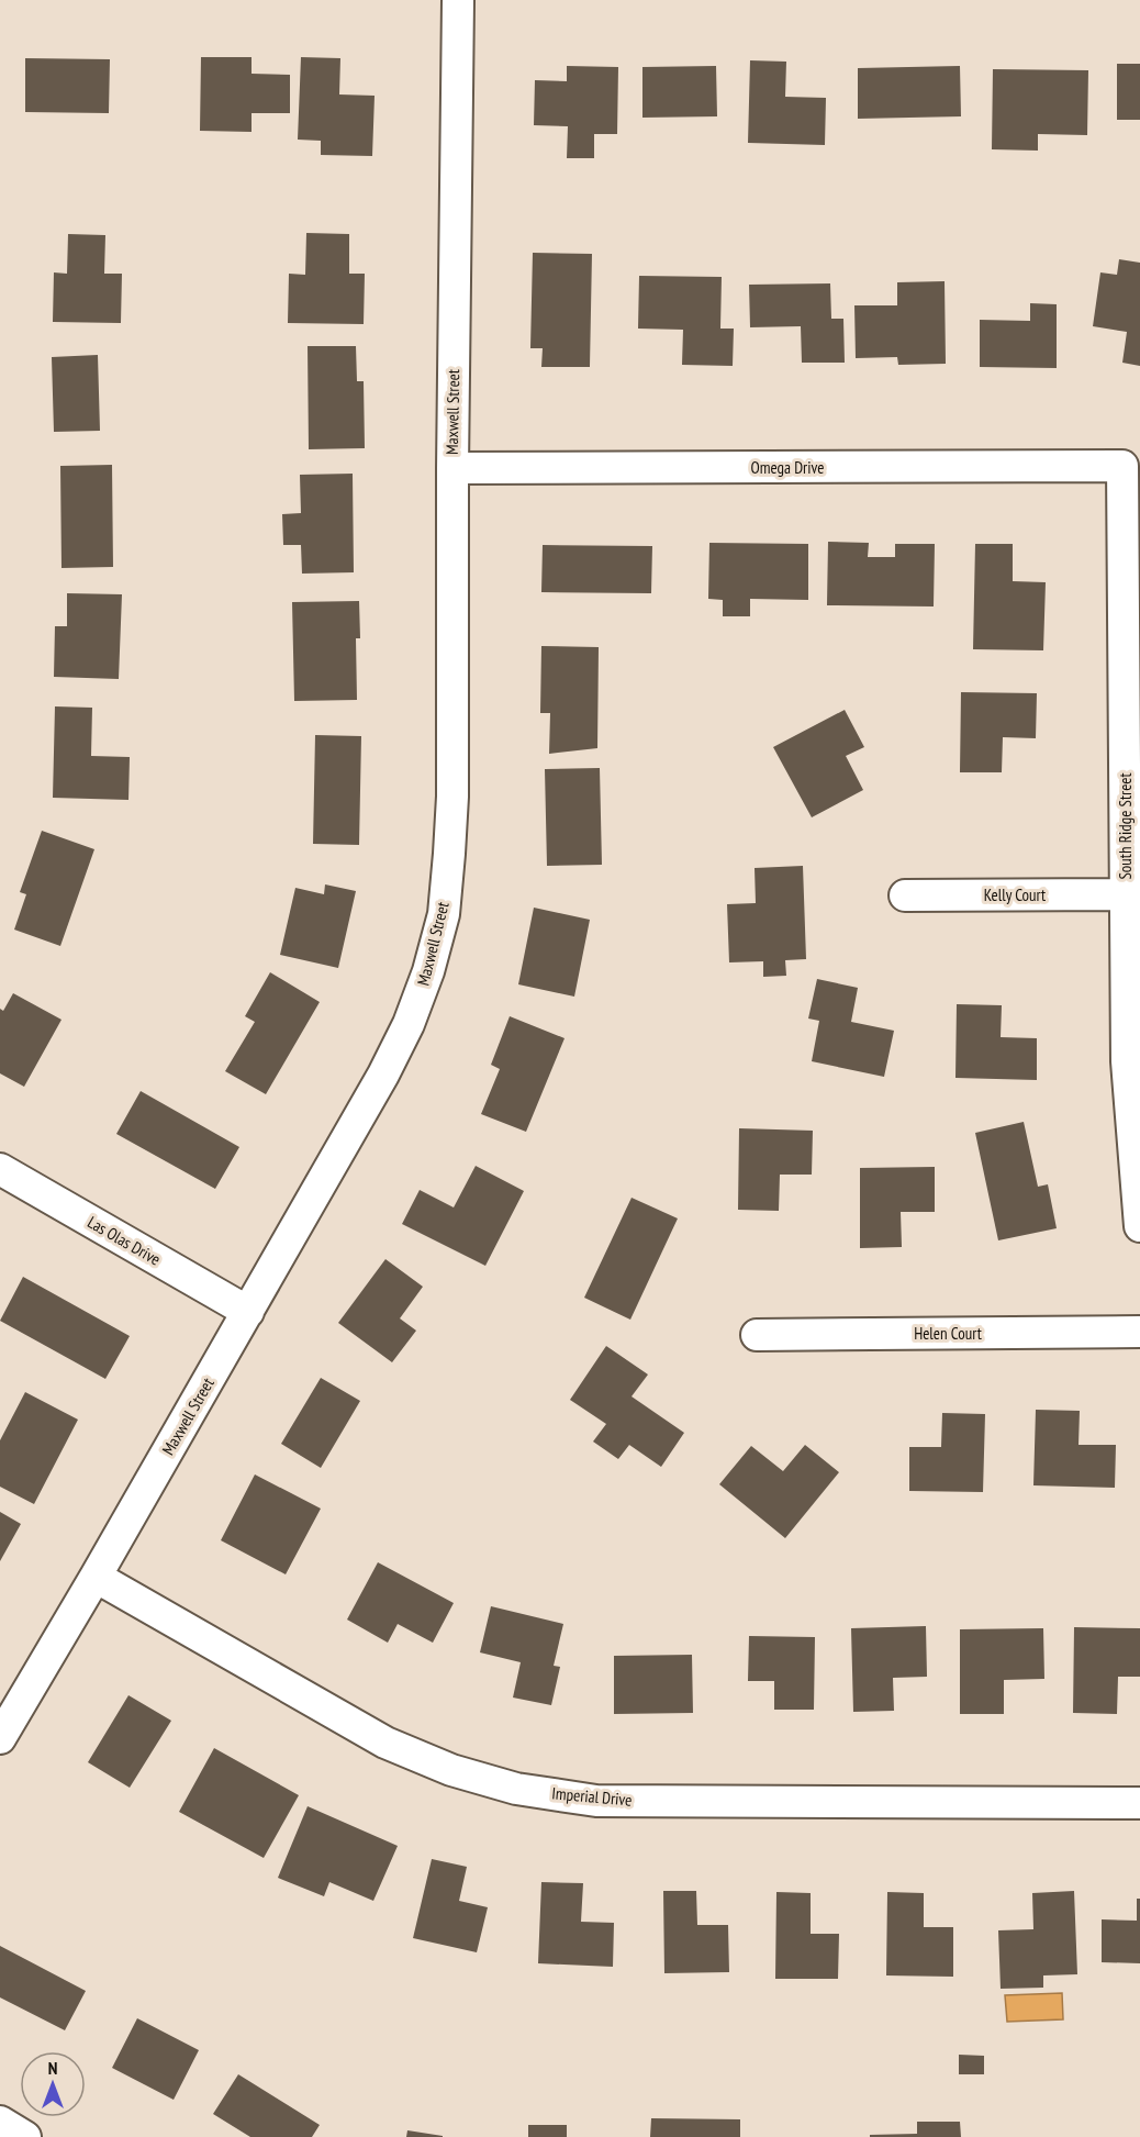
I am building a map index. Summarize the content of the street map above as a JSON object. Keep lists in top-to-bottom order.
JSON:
{
  "streets": {
    "street": [
      "Maxwell Street",
      "Omega Drive",
      "South Ridge Street",
      "Kelly Court",
      "Las Olas Drive",
      "Helen Court",
      "Imperial Drive"
    ]
  },
  "crossings": [
    ["Maxwell Street", "Omega Drive"],
    ["Maxwell Street", "Las Olas Drive"],
    ["Maxwell Street", "Imperial Drive"],
    ["Omega Drive", "South Ridge Street"],
    ["South Ridge Street", "Kelly Court"]
  ],
  "north": "top"
}
